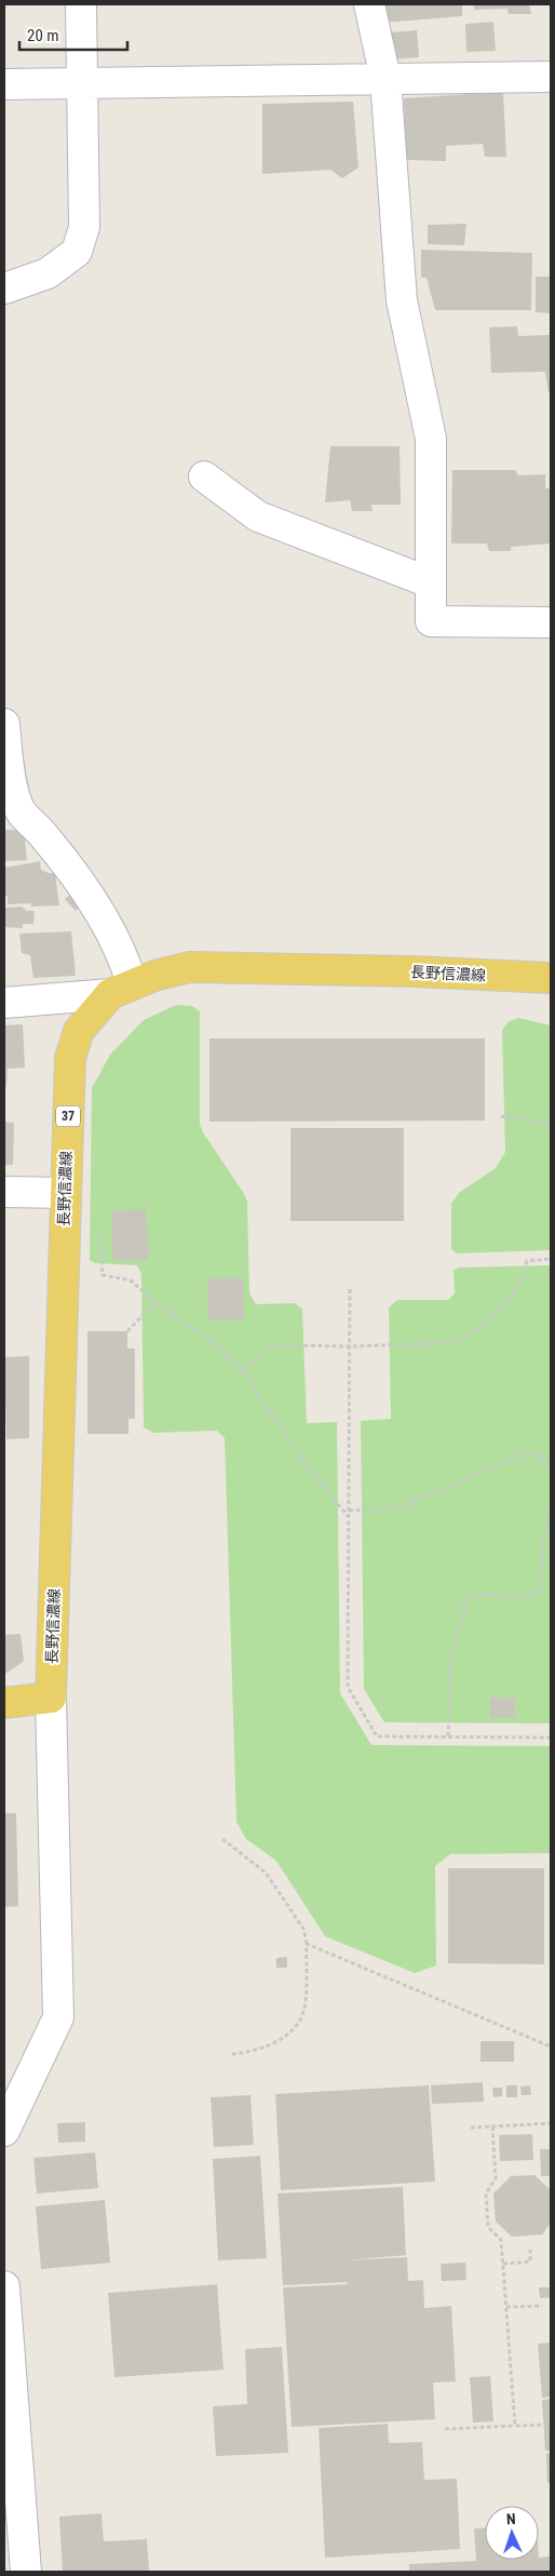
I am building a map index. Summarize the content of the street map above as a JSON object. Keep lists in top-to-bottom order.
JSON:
{
  "streets": {
    "main road": ["長野信濃線", "37"]
  },
  "scale_bar": "20 m",
  "north": "top"
}
